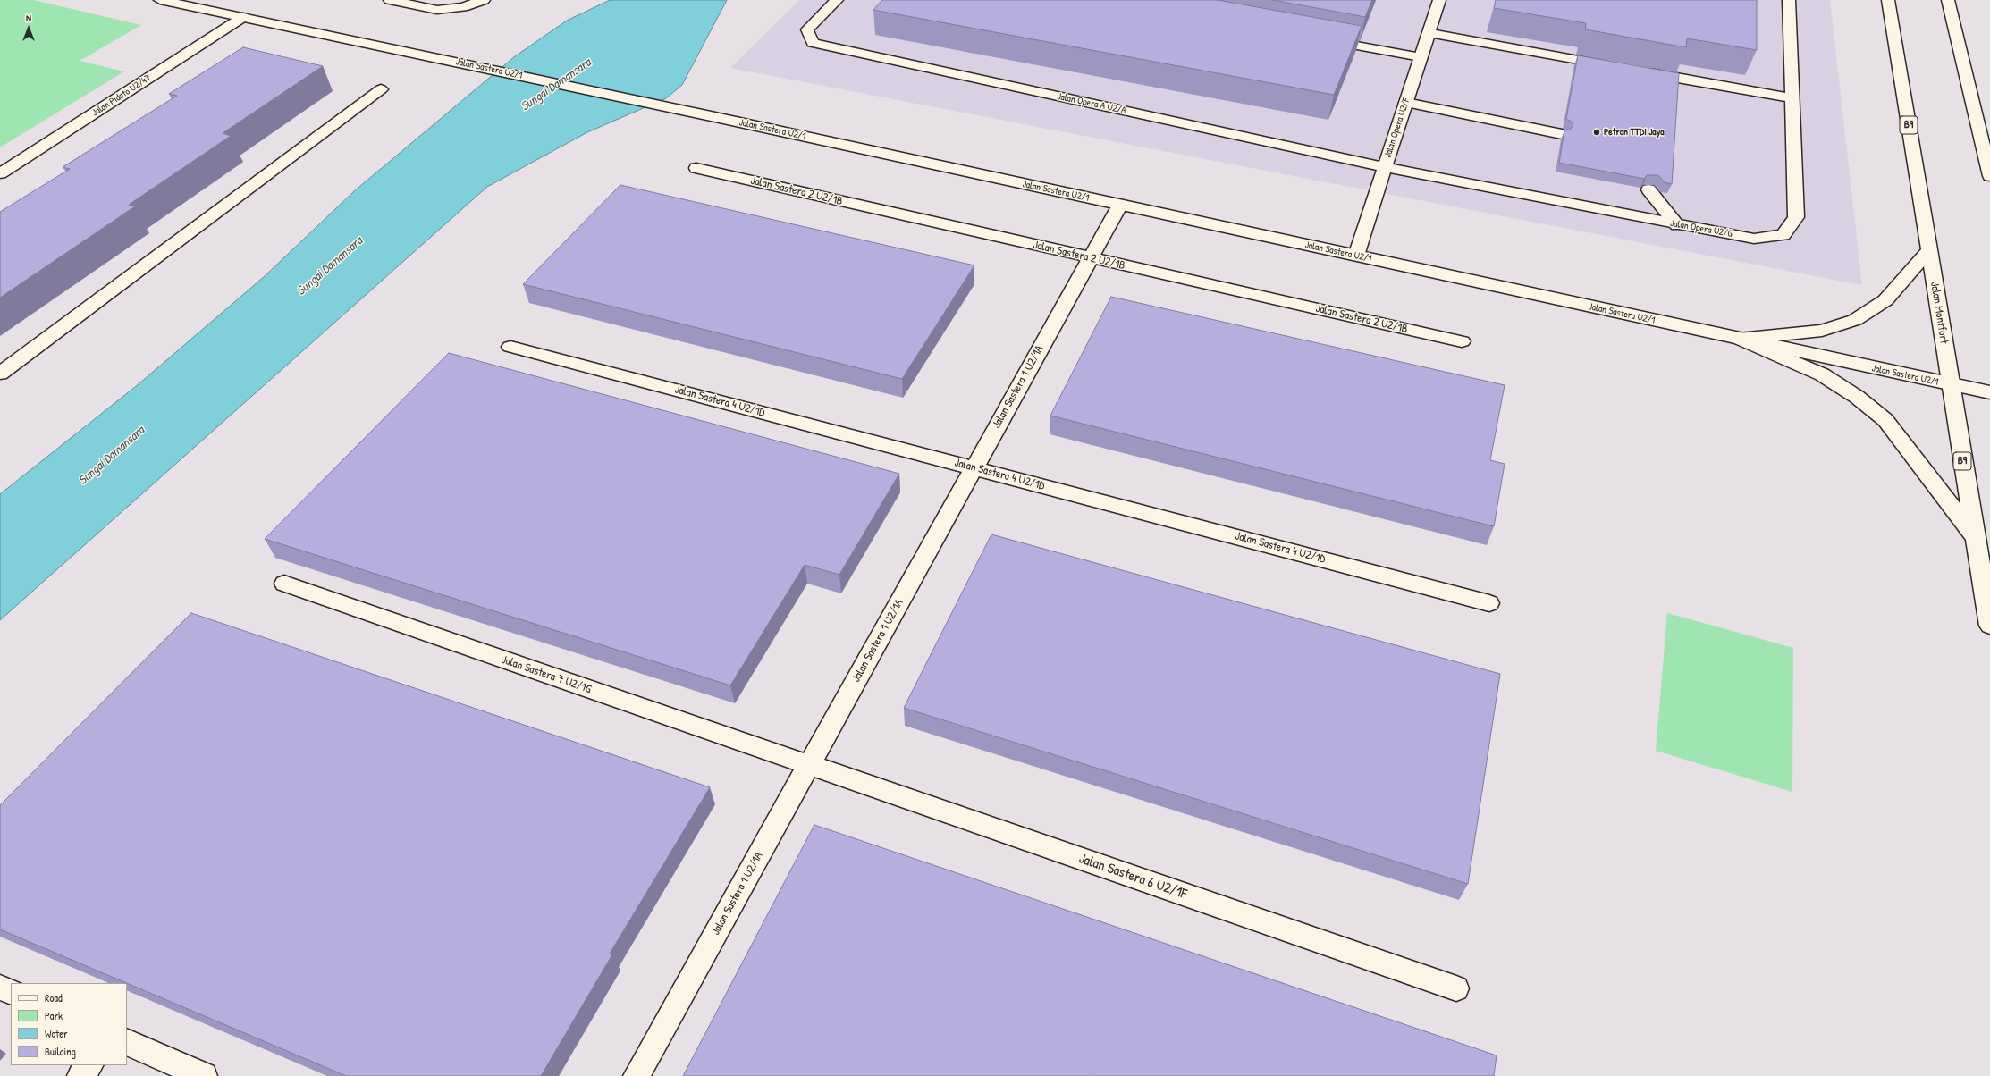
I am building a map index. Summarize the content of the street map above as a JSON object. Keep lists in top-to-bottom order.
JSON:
{
  "streets": {
    "street": [
      "Jalan Sastera U2/1",
      "Jalan Pidato U2/47",
      "Jalan Opera A U2/A",
      "B9",
      "Jalan Opera U2/F",
      "Jalan Sastera 2 U2/1B",
      "Jalan Opera U2/G",
      "Jalan Montfort",
      "Jalan Sastera 1 U2/1A",
      "Jalan Sastera 4 U2/1D",
      "Jalan Sastera 7 U2/1G",
      "Jalan Sastera 6 U2/1F"
    ]
  },
  "crossings": [
    ["Jalan Sastera U2/1", "Jalan Pidato U2/47"],
    ["Jalan Sastera U2/1", "Jalan Opera U2/F"],
    ["Jalan Sastera U2/1", "Jalan Montfort"],
    ["Jalan Sastera U2/1", "Jalan Sastera 1 U2/1A"],
    ["Jalan Opera A U2/A", "Jalan Opera U2/F"],
    ["Jalan Opera A U2/A", "Jalan Opera U2/G"],
    ["Jalan Opera U2/F", "Jalan Opera U2/G"],
    ["Jalan Sastera 2 U2/1B", "Jalan Sastera 1 U2/1A"],
    ["Jalan Sastera 1 U2/1A", "Jalan Sastera 4 U2/1D"],
    ["Jalan Sastera 1 U2/1A", "Jalan Sastera 7 U2/1G"],
    ["Jalan Sastera 1 U2/1A", "Jalan Sastera 6 U2/1F"],
    ["Jalan Sastera 7 U2/1G", "Jalan Sastera 6 U2/1F"]
  ],
  "water": ["Sungai Damansara"],
  "places": ["Petron TTDI Jaya"],
  "legend": [
    "Road",
    "Park",
    "Water",
    "Building"
  ],
  "north": "top"
}
